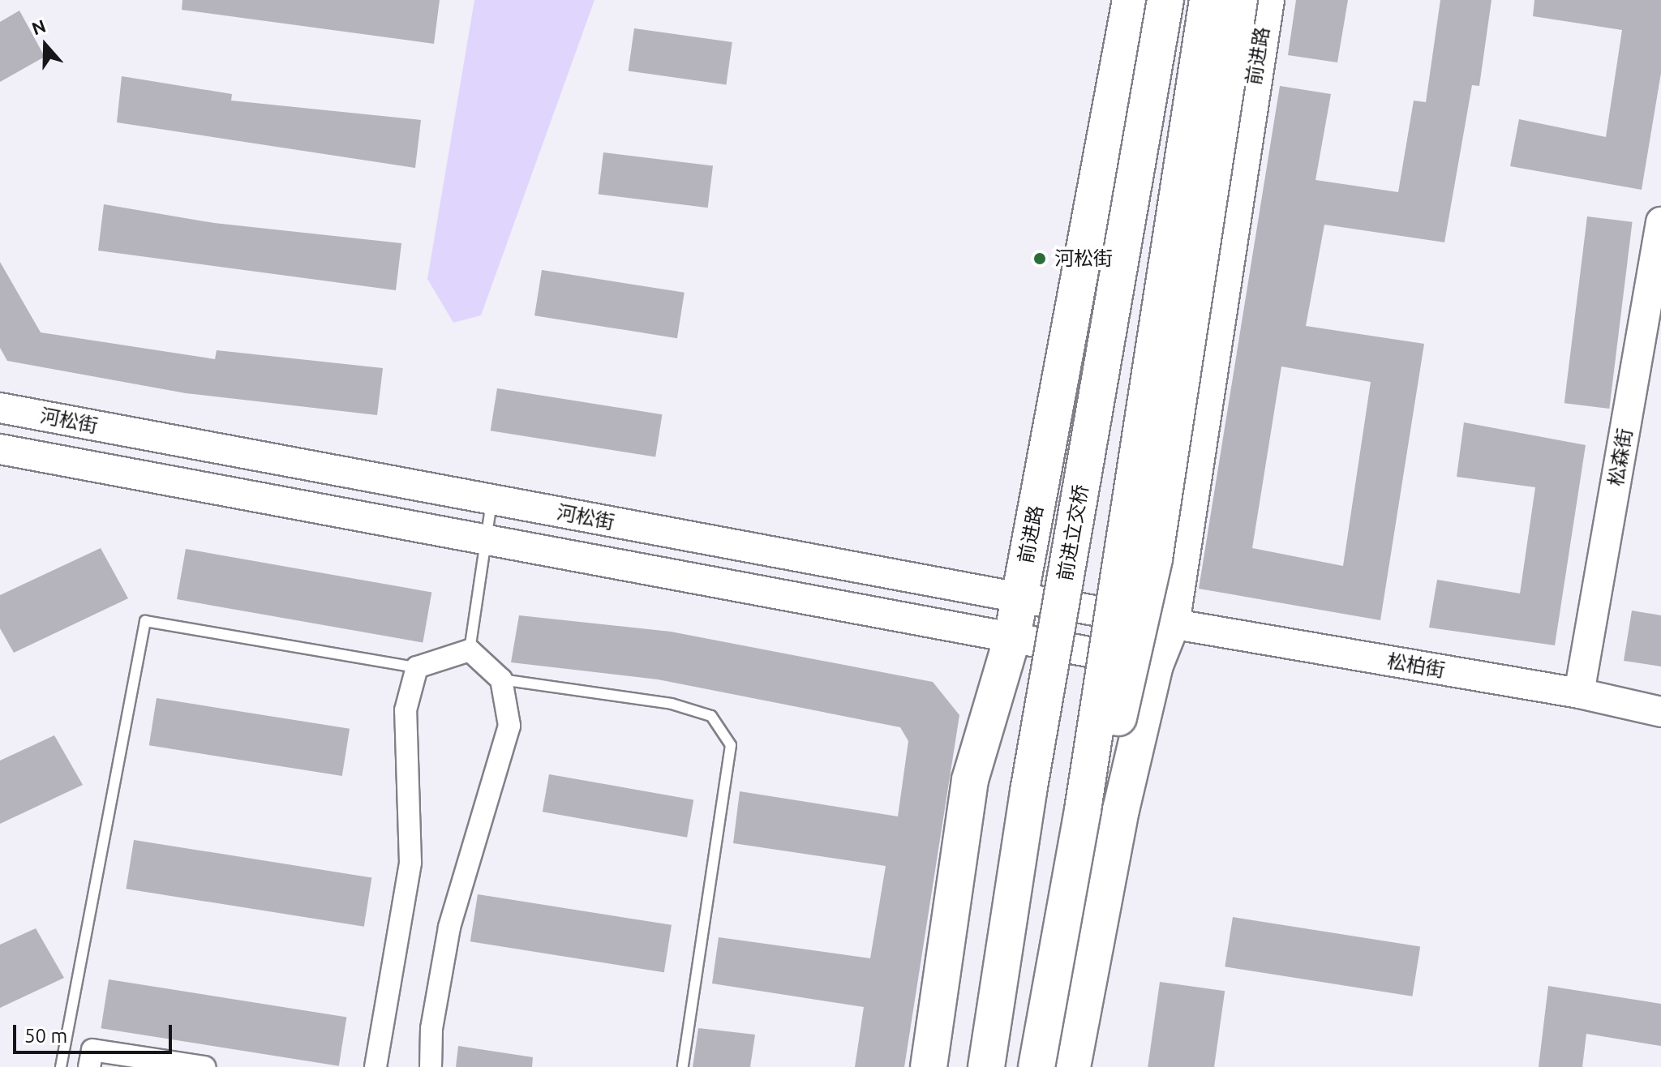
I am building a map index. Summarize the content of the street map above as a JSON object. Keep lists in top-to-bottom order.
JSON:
{
  "streets": {
    "highway": ["前进路", "前进立交桥"],
    "main road": ["河松街", "松森街", "松柏街"]
  },
  "crossings": [
    ["前进路", "河松街"],
    ["前进路", "松柏街"],
    ["河松街", "松柏街"],
    ["松森街", "松柏街"]
  ],
  "places": ["河松街"],
  "scale_bar": "50 m",
  "north": "top"
}
